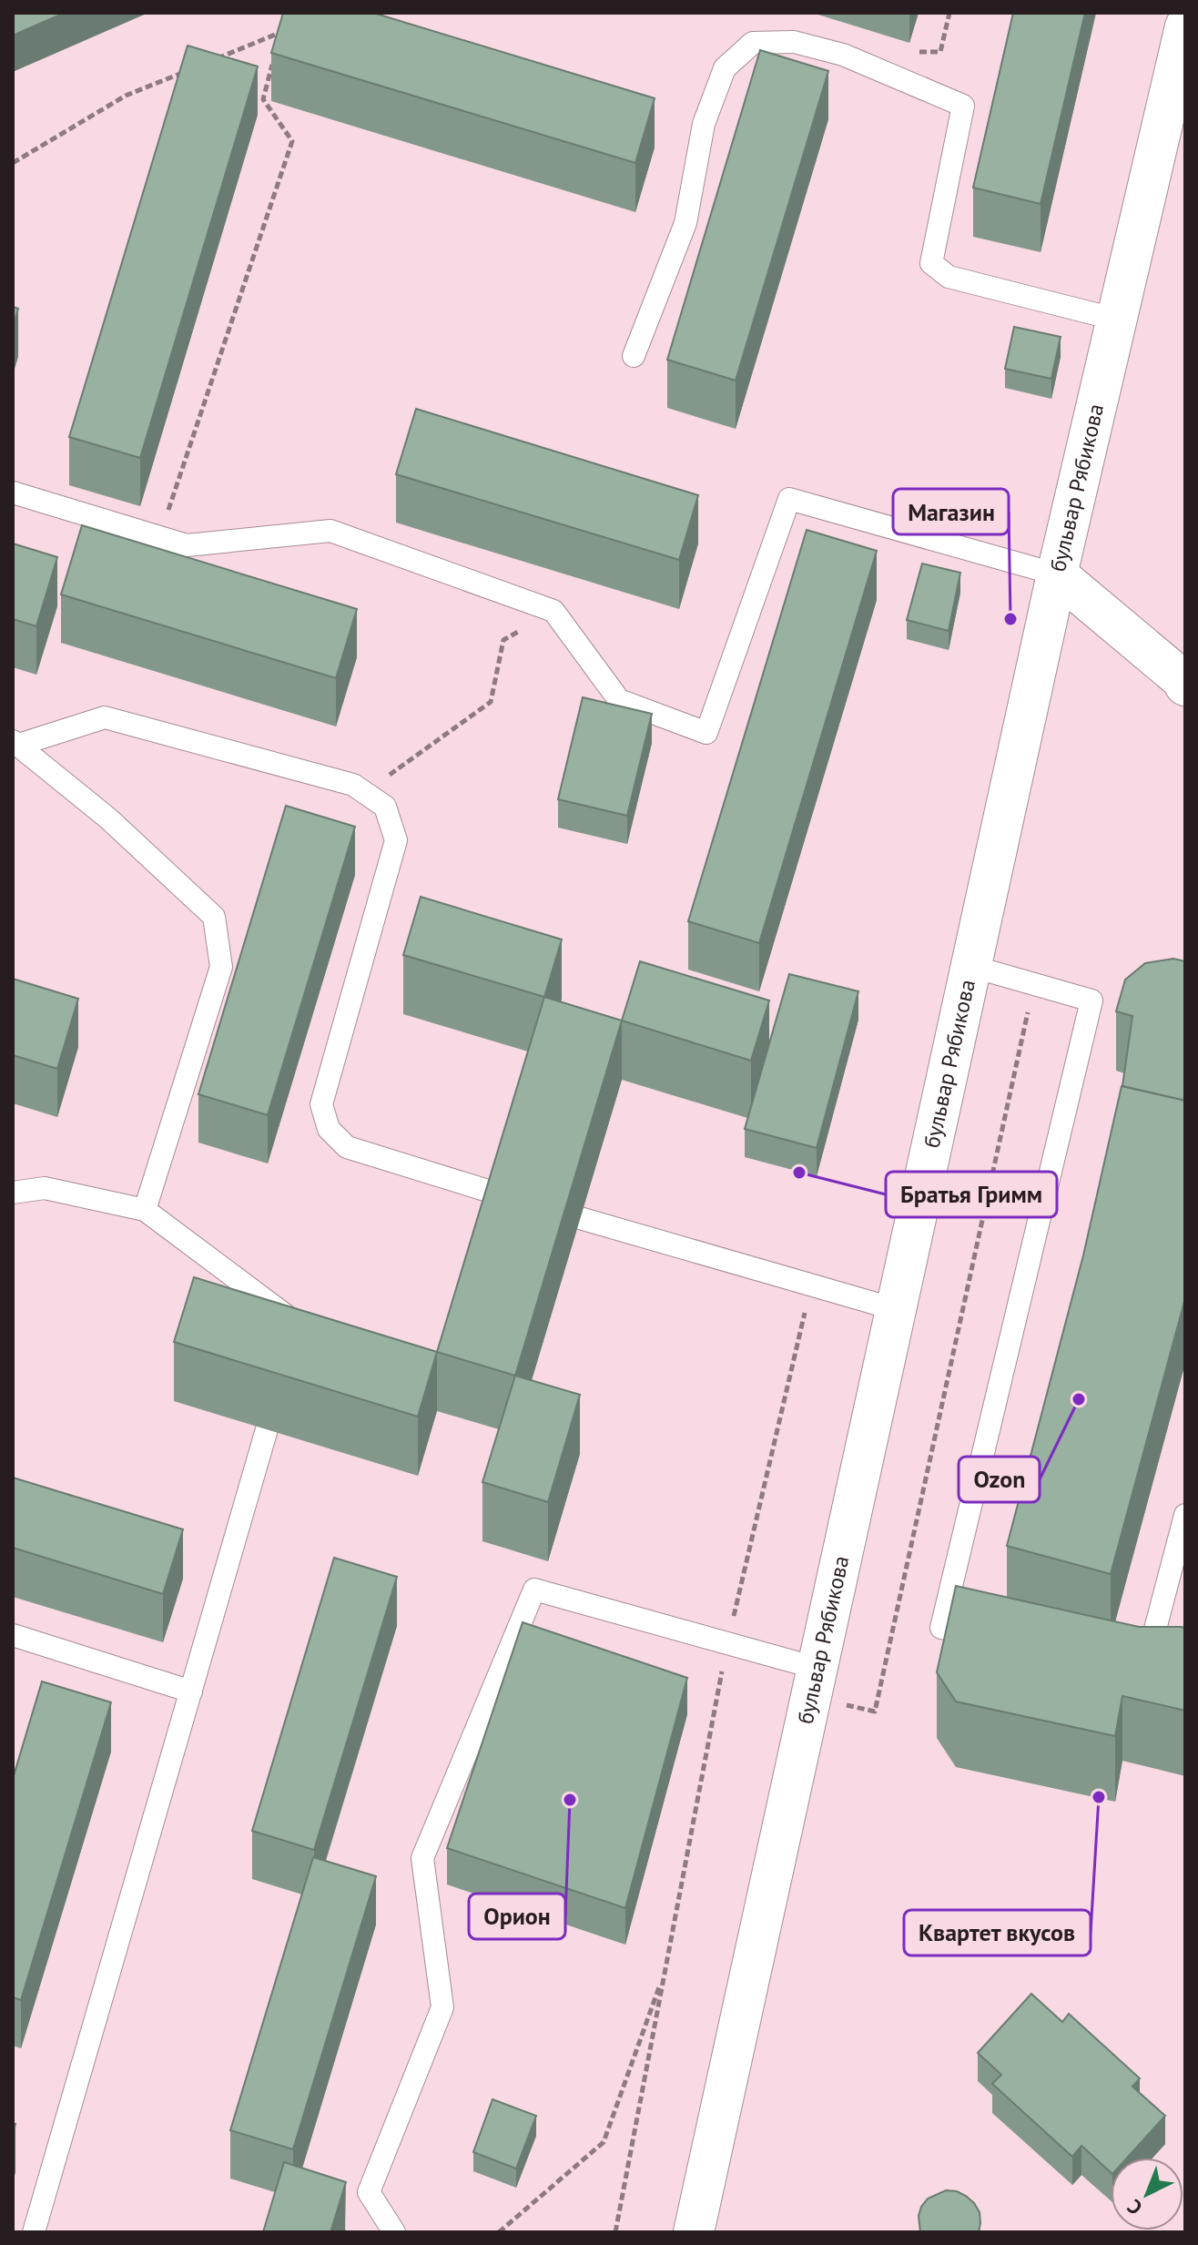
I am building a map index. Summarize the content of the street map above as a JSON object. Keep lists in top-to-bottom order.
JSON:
{
  "streets": {
    "street": ["бульвар Рябикова"]
  },
  "places": [
    "Магазин",
    "Братья Гримм",
    "Ozon",
    "Квартет вкусов",
    "Орион"
  ],
  "north": "bottom left"
}
